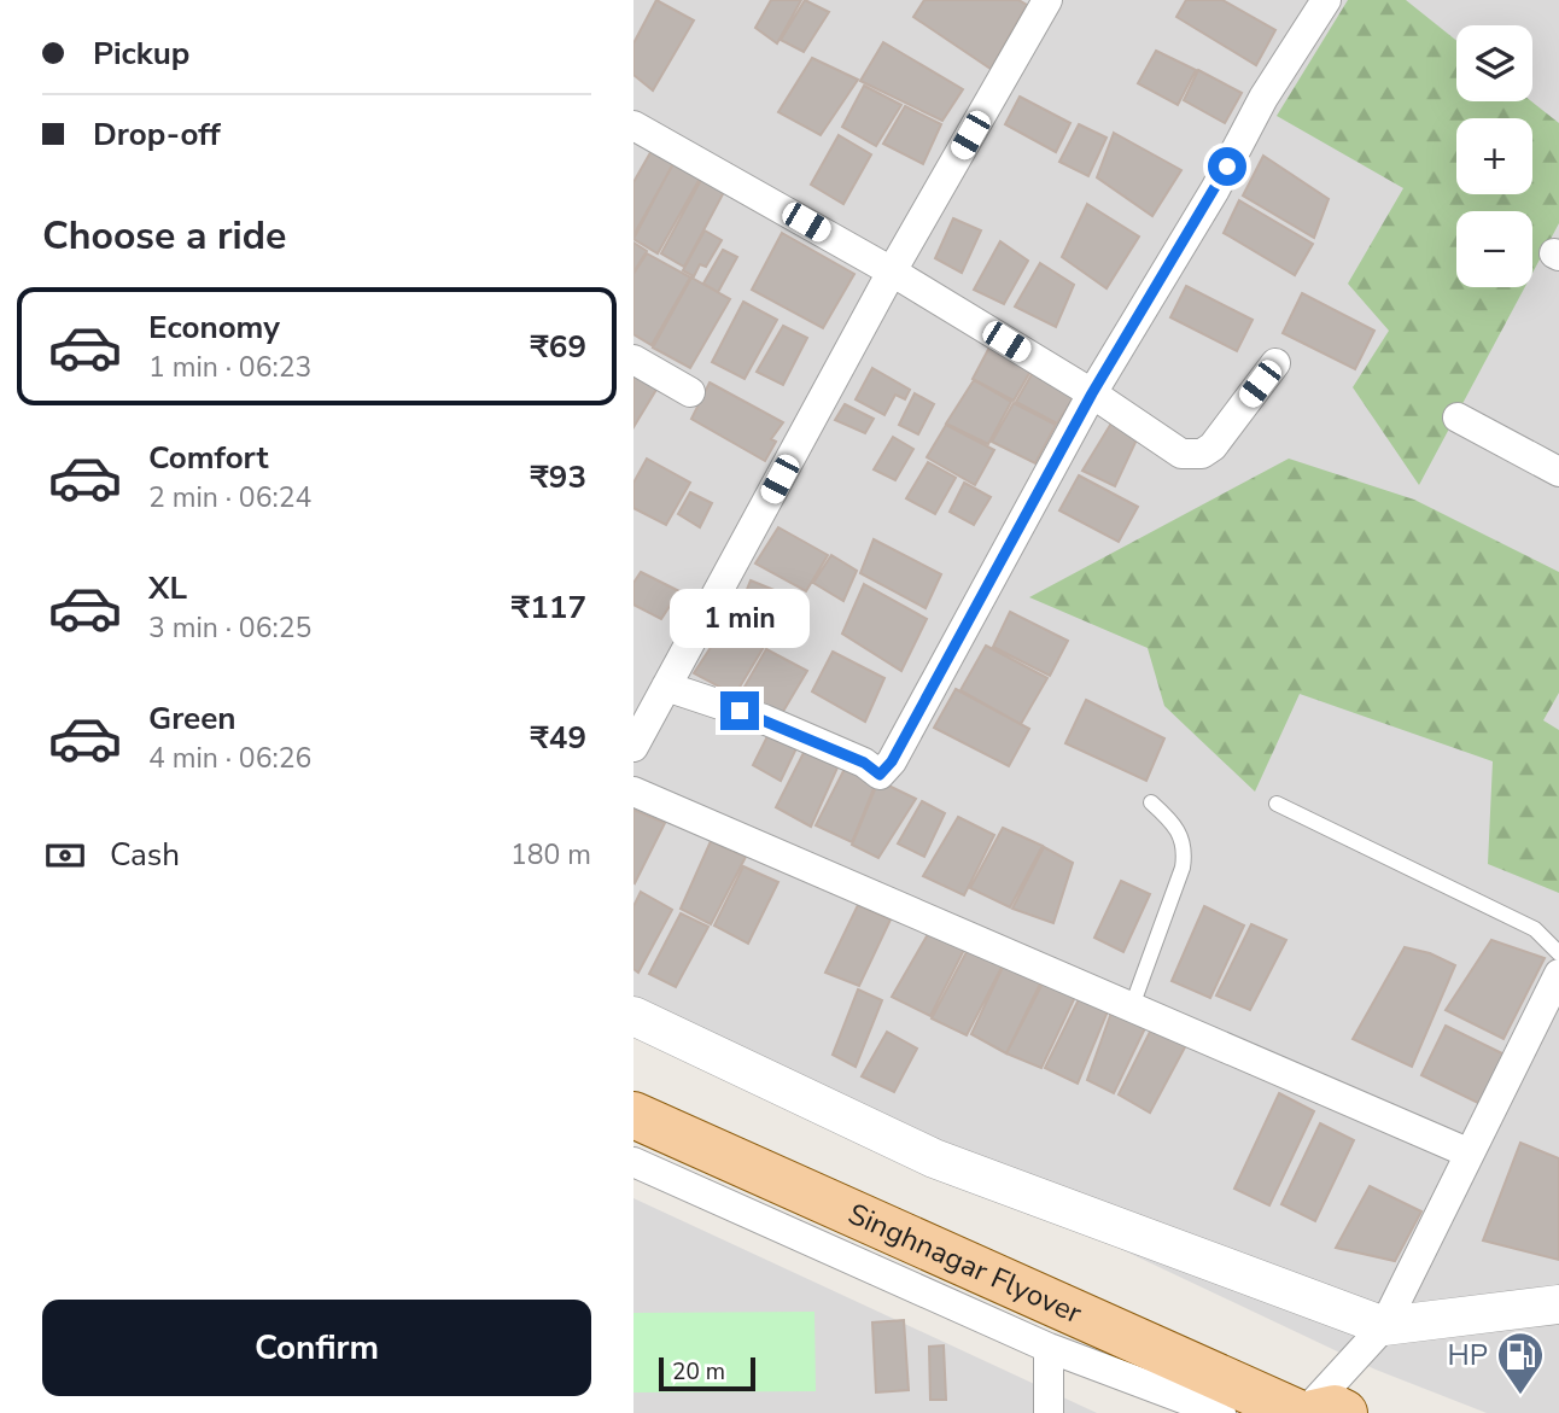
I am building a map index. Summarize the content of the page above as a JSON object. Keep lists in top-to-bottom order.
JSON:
{
  "streets": {
    "main road": ["Singhnagar Flyover"]
  },
  "places": {
    "fuel station": ["HP"]
  },
  "scale_bar": "20 m",
  "page": {
    "banner": ["Pickup", "Drop-off"],
    "map_buttons": ["+", "−"],
    "heading": "Choose a ride",
    "list": [
      {
        "name": "Economy",
        "note": "1 min · 06:23",
        "value": "₹69"
      },
      {
        "name": "Comfort",
        "note": "2 min · 06:24",
        "value": "₹93"
      },
      {
        "name": "XL",
        "note": "3 min · 06:25",
        "value": "₹117"
      },
      {
        "name": "Green",
        "note": "4 min · 06:26",
        "value": "₹49"
      }
    ],
    "bubble": "1 min",
    "pay": ["Cash", "180 m"],
    "buttons": "Confirm",
    "scale": "20 m"
  }
}
